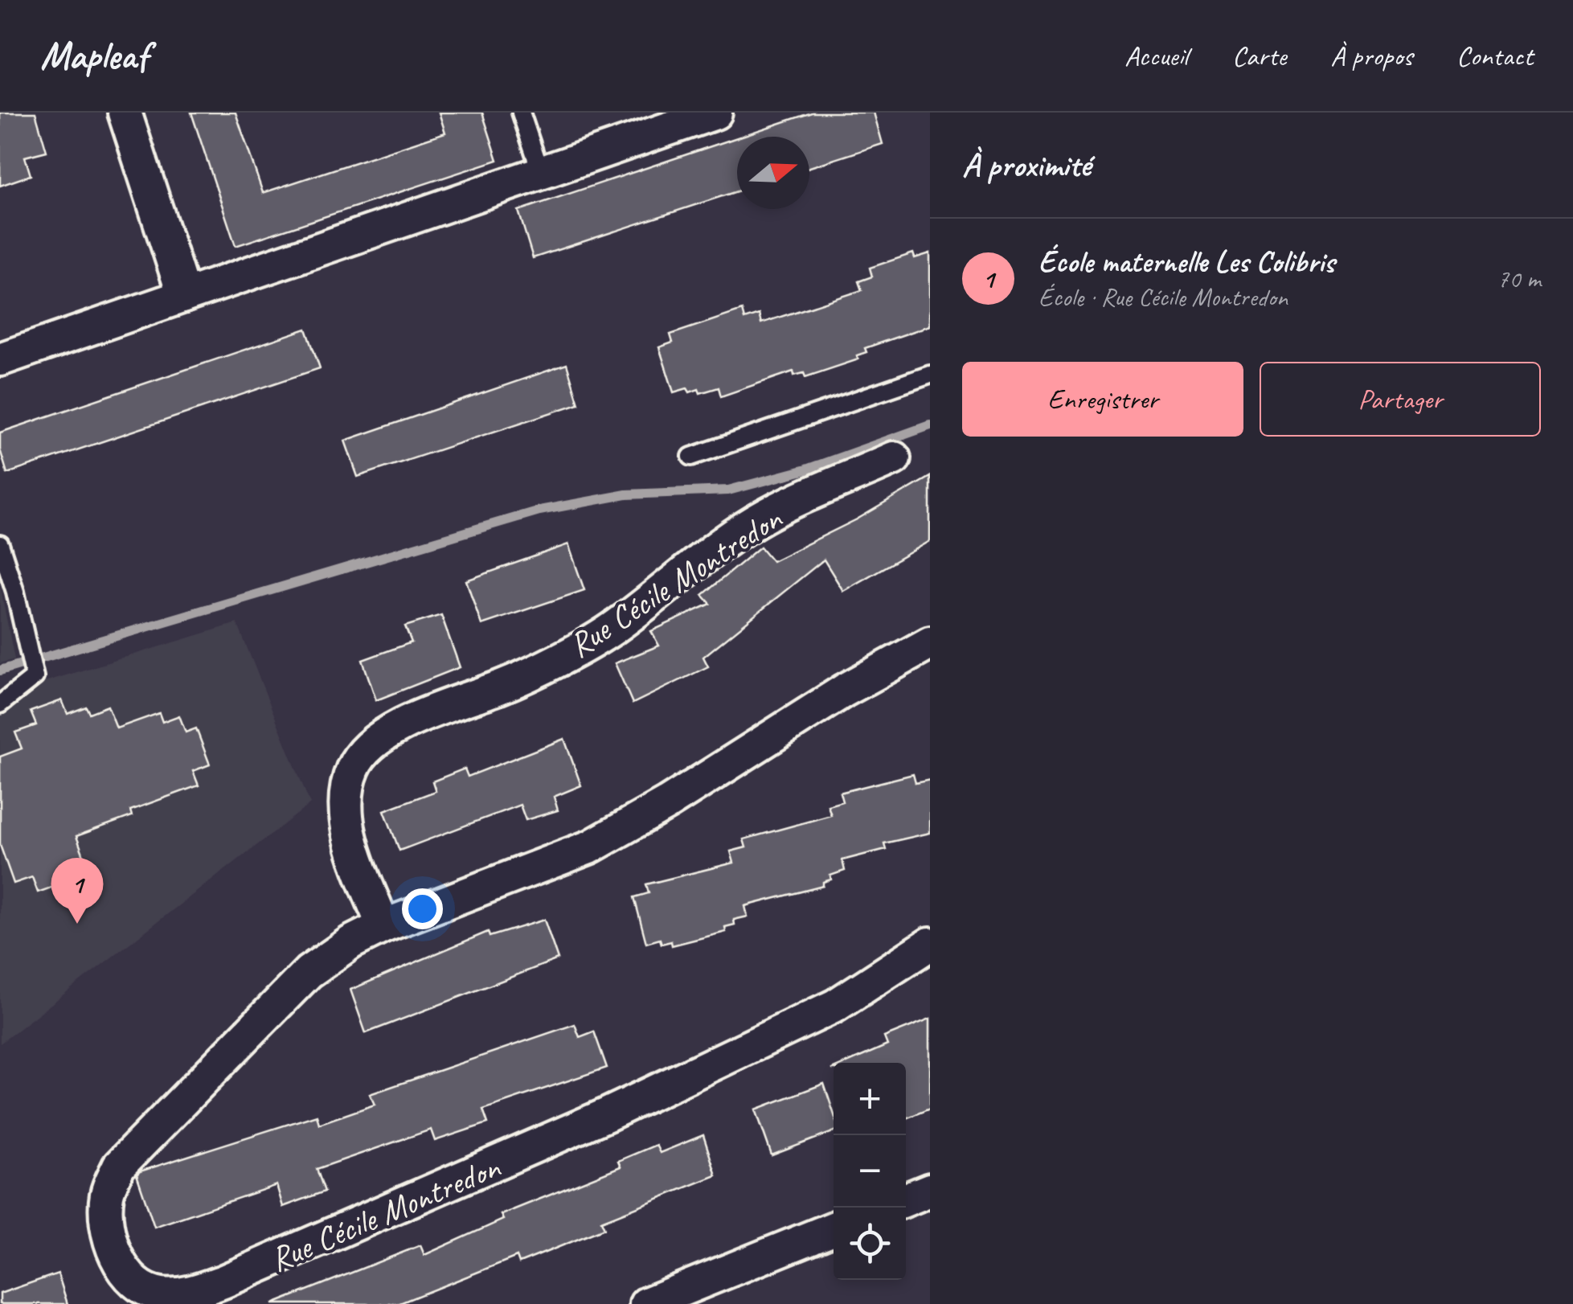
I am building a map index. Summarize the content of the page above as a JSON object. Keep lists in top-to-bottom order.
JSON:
{
  "streets": {
    "street": ["Rue Cécile Montredon"]
  },
  "north": "right",
  "page": {
    "header": "Mapleaf",
    "nav": [
      "Accueil",
      "Carte",
      "À propos",
      "Contact"
    ],
    "heading": "À proximité",
    "list": [
      {
        "mark": "1",
        "name": "École maternelle Les Colibris",
        "note": "École · Rue Cécile Montredon",
        "value": "70 m"
      }
    ],
    "buttons": ["Enregistrer", "Partager"],
    "pins": "1",
    "map_buttons": ["+", "−"]
  }
}
